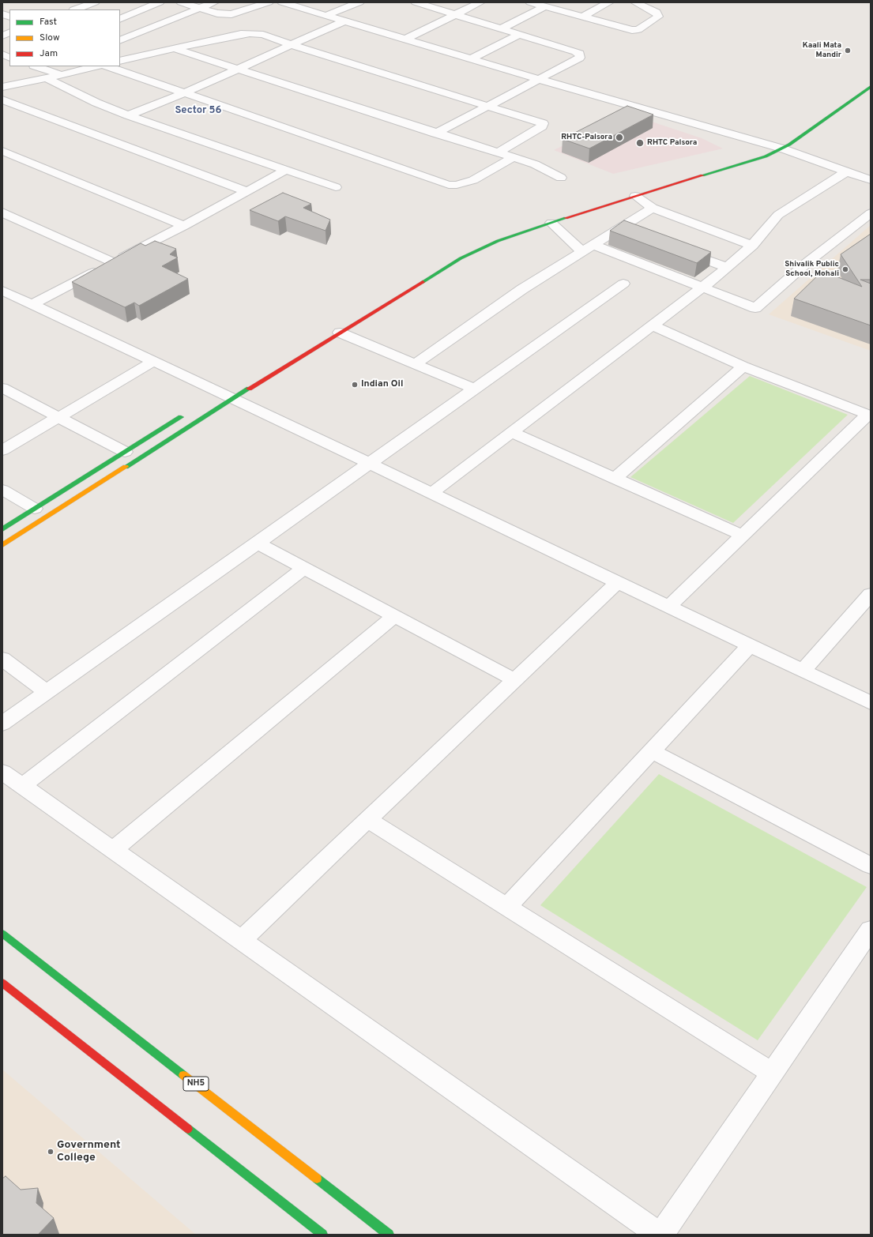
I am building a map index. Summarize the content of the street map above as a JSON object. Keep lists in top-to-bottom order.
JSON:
{
  "streets": {
    "main road": ["NH5"]
  },
  "districts": ["Sector 56"],
  "places": [
    "Kaali Mata Mandir",
    "RHTC-Palsora",
    "RHTC Palsora",
    "Shivalik Public School, Mohali",
    "Indian Oil",
    "Government College"
  ],
  "legend": ["Fast", "Slow", "Jam"]
}
